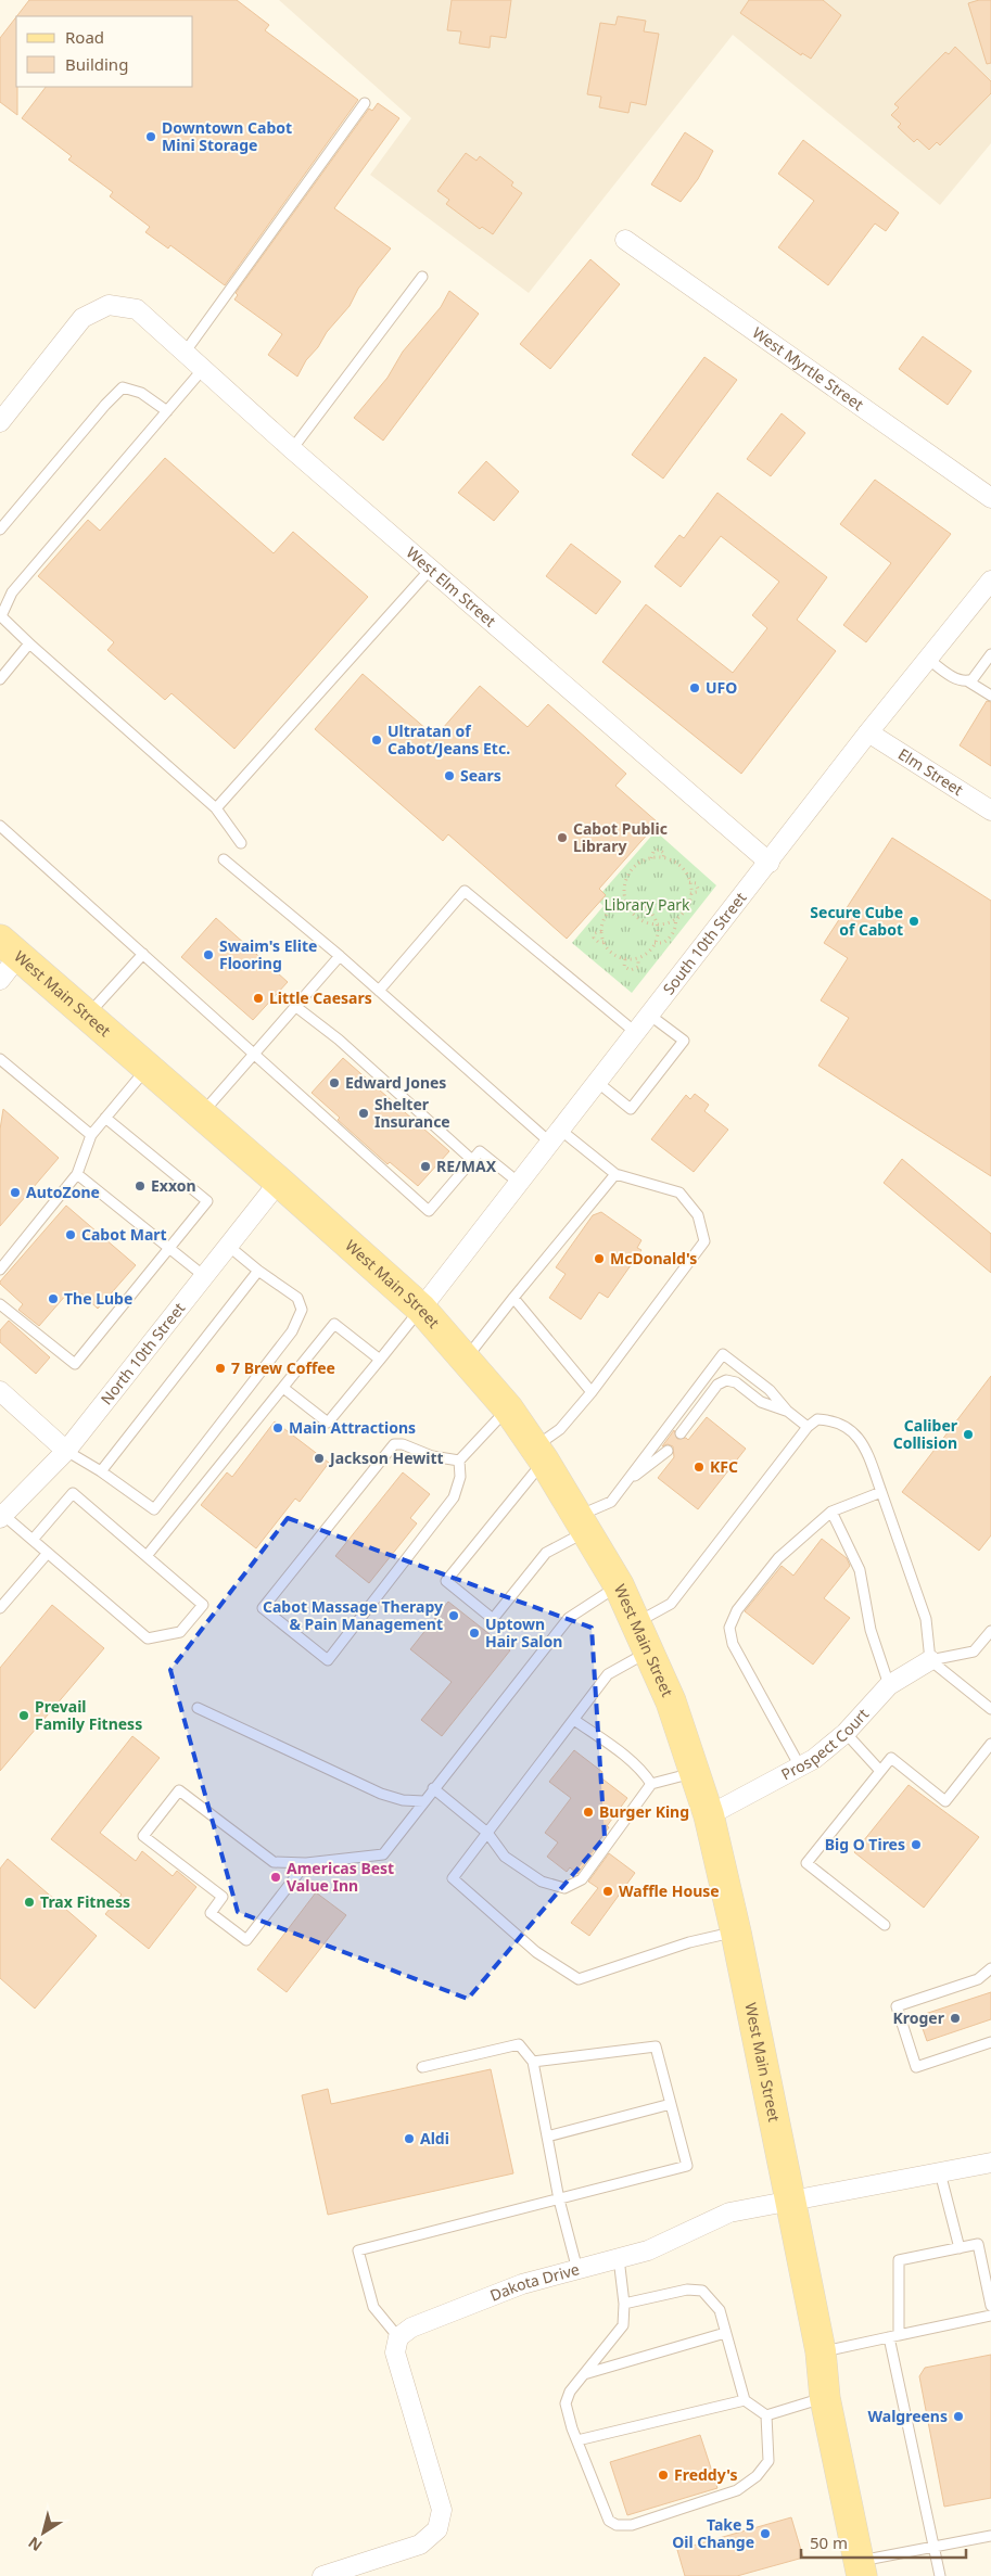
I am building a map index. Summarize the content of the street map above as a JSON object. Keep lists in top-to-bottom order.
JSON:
{
  "streets": {
    "main road": ["West Main Street"],
    "street": [
      "West Myrtle Street",
      "West Elm Street",
      "Elm Street",
      "South 10th Street",
      "North 10th Street",
      "Prospect Court",
      "Dakota Drive"
    ]
  },
  "crossings": [
    ["West Elm Street", "South 10th Street"],
    ["Elm Street", "South 10th Street"],
    ["South 10th Street", "West Main Street"],
    ["West Main Street", "North 10th Street"],
    ["West Main Street", "Prospect Court"],
    ["West Main Street", "Dakota Drive"]
  ],
  "parks": ["Library Park"],
  "places": [
    "Downtown Cabot Mini Storage",
    "UFO",
    "Ultratan of Cabot/Jeans Etc.",
    "Sears",
    "Cabot Public Library",
    "Secure Cube of Cabot",
    "Swaim's Elite Flooring",
    "Little Caesars",
    "Edward Jones",
    "Shelter Insurance",
    "RE/MAX",
    "Exxon",
    "AutoZone",
    "Cabot Mart",
    "McDonald's",
    "The Lube",
    "7 Brew Coffee",
    "Main Attractions",
    "Caliber Collision",
    "Jackson Hewitt",
    "KFC",
    "Cabot Massage Therapy & Pain Management",
    "Uptown Hair Salon",
    "Prevail Family Fitness",
    "Burger King",
    "Big O Tires",
    "Americas Best Value Inn",
    "Waffle House",
    "Trax Fitness",
    "Kroger",
    "Aldi",
    "Walgreens",
    "Freddy's",
    "Take 5 Oil Change"
  ],
  "legend": ["Road", "Building"],
  "scale_bar": "50 m",
  "north": "bottom left"
}
